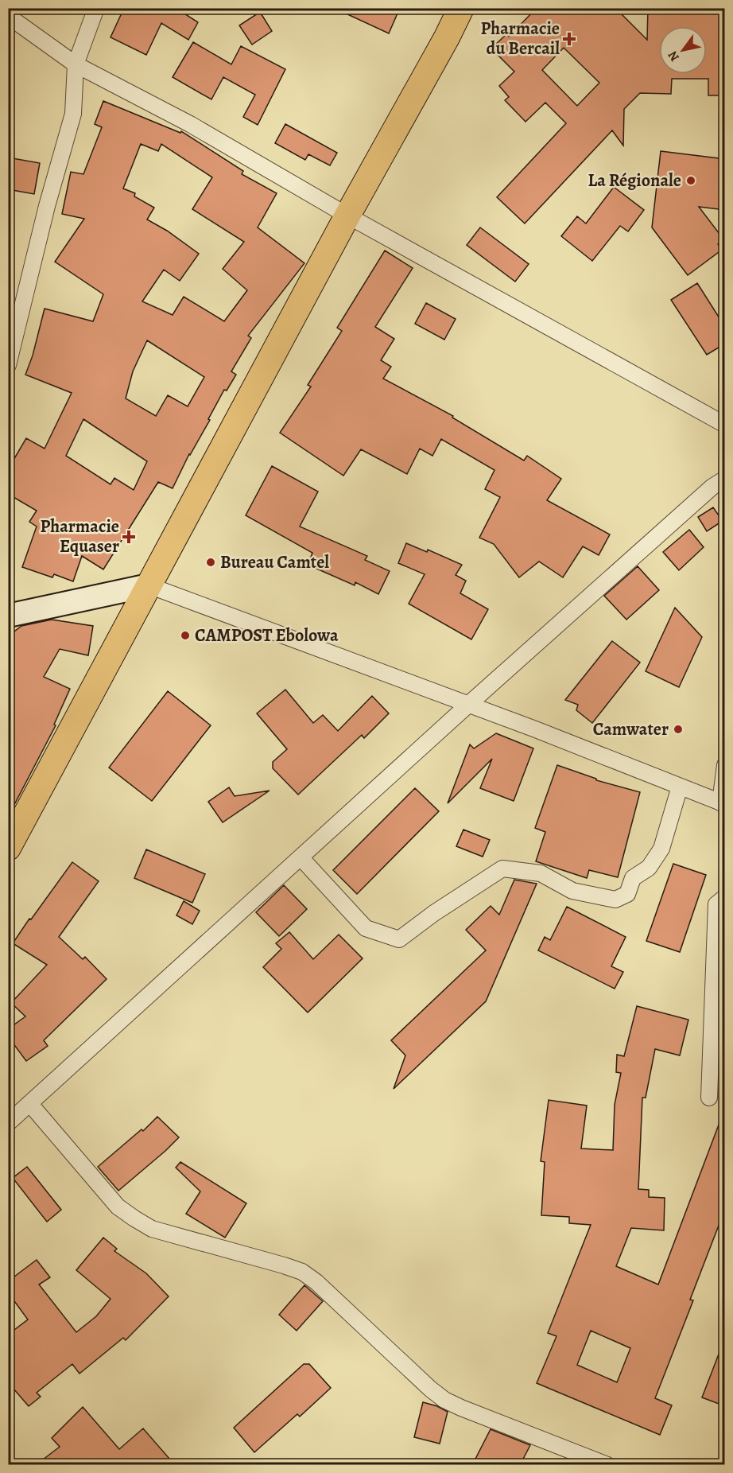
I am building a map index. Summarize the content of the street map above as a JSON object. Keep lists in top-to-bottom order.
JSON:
{
  "places": {
    "health": ["Pharmacie du Bercail", "Pharmacie Equaser"],
    "other": [
      "La Régionale",
      "Bureau Camtel",
      "CAMPOST Ebolowa",
      "Camwater"
    ]
  },
  "north": "bottom left"
}
